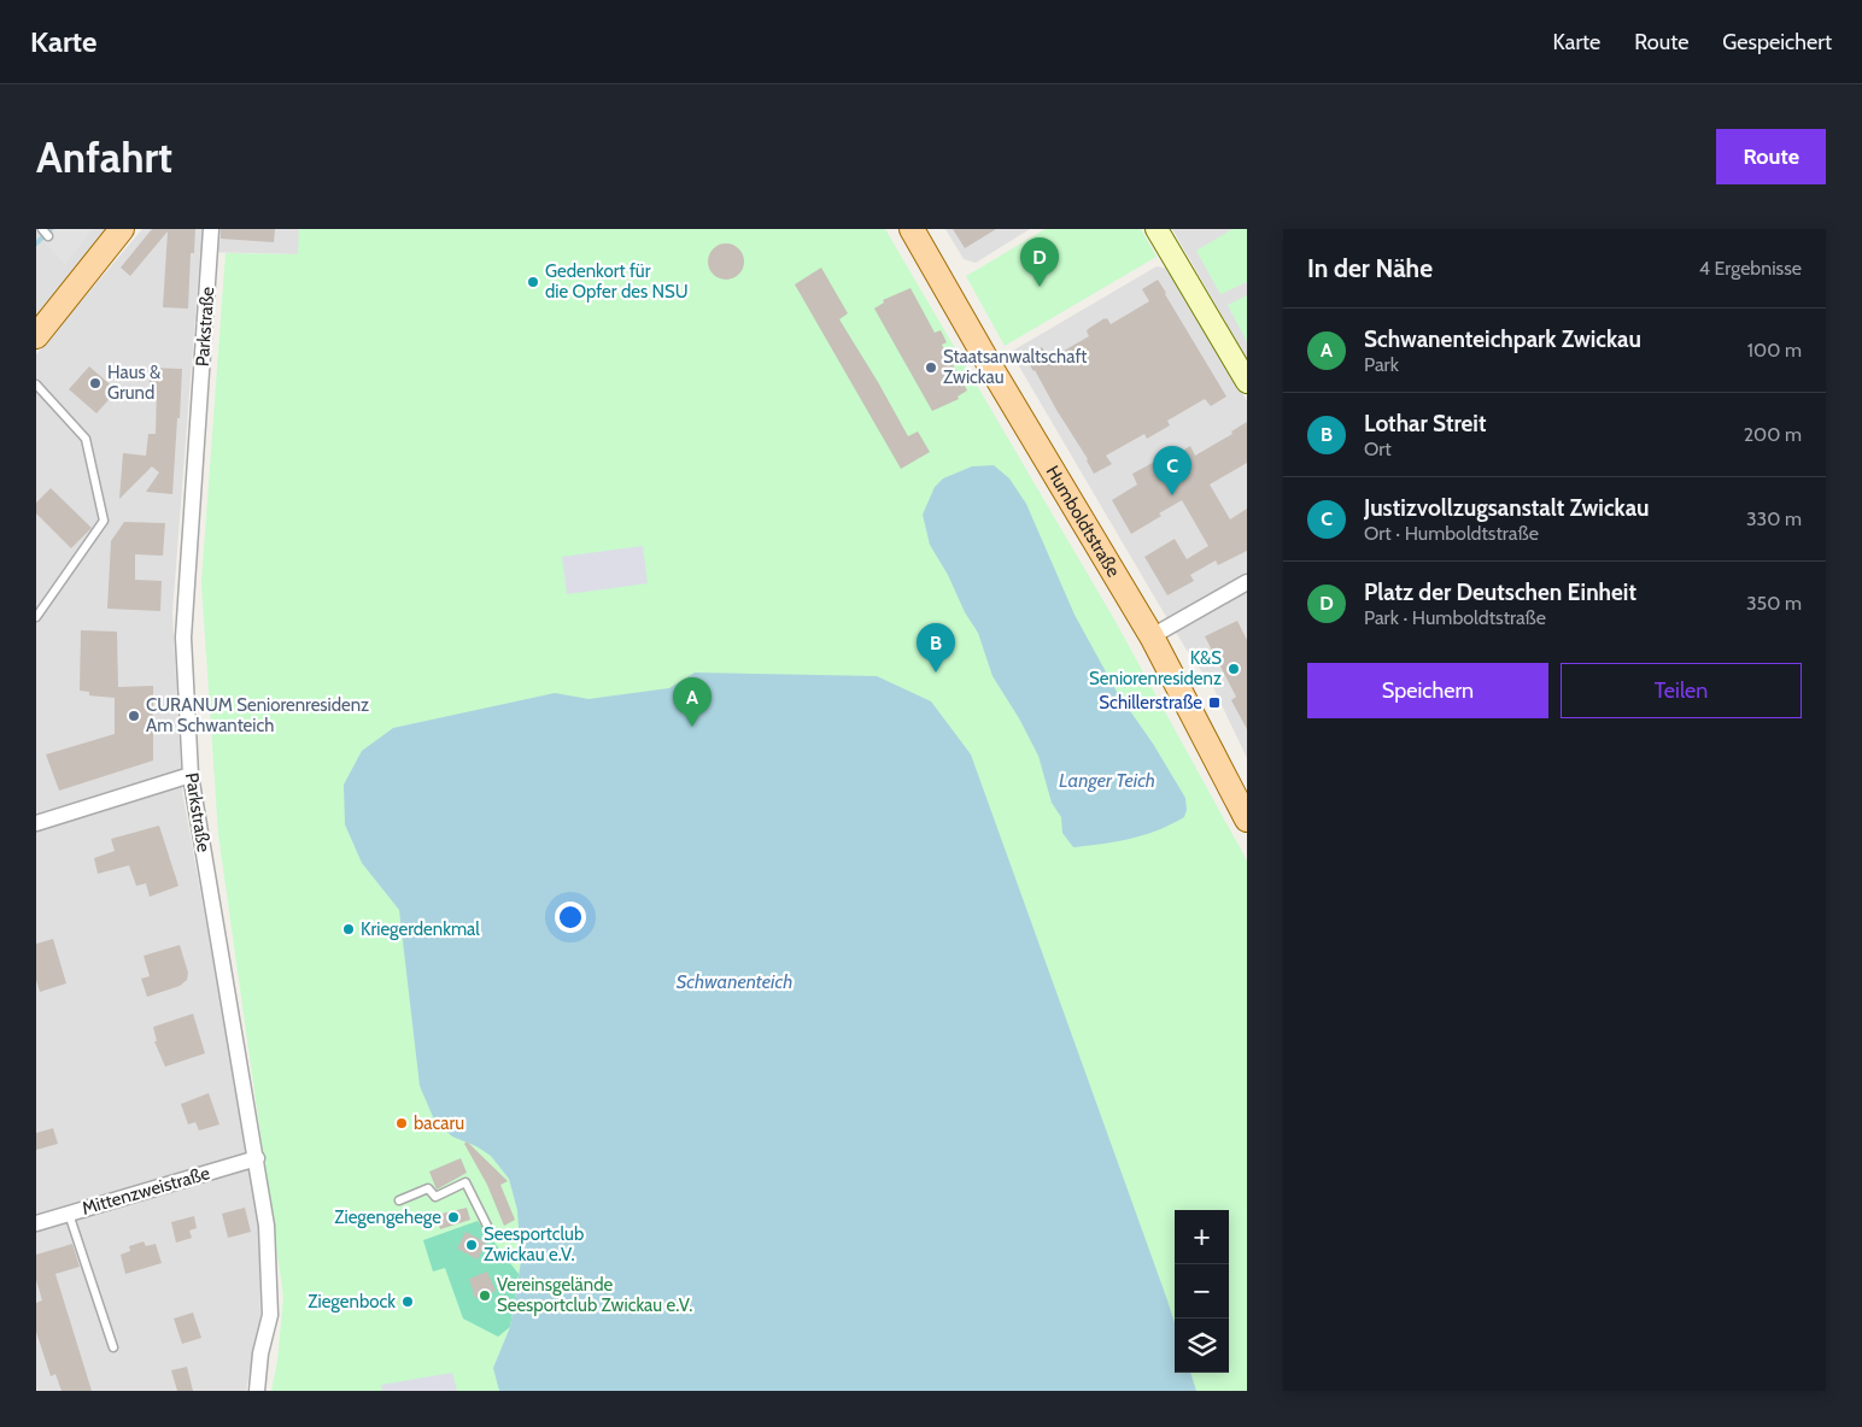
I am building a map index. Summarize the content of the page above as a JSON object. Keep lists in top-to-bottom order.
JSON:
{
  "streets": {
    "main road": ["Humboldtstraße"],
    "street": ["Parkstraße", "Mittenzweistraße"]
  },
  "crossings": [
    ["Parkstraße", "Mittenzweistraße"]
  ],
  "water": ["Langer Teich", "Schwanenteich"],
  "places": {
    "other": [
      "Gedenkort für die Opfer des NSU",
      "Staatsanwaltschaft Zwickau",
      "Haus & Grund",
      "K&S Seniorenresidenz",
      "CURANUM Seniorenresidenz Am Schwanteich",
      "Kriegerdenkmal",
      "bacaru",
      "Ziegengehege",
      "Seesportclub Zwickau e.V.",
      "Vereinsgelände Seesportclub Zwickau e.V.",
      "Ziegenbock"
    ],
    "transit": ["Schillerstraße"]
  },
  "page": {
    "header": "Karte",
    "nav": ["Karte", "Route", "Gespeichert"],
    "buttons": [
      "Route",
      ["Speichern", "Teilen"]
    ],
    "title": "Anfahrt",
    "heading": ["In der Nähe", "4 Ergebnisse"],
    "pins": [
      "D",
      "C",
      "B",
      "A"
    ],
    "list": [
      {
        "mark": "A",
        "name": "Schwanenteichpark Zwickau",
        "note": "Park",
        "value": "100 m"
      },
      {
        "mark": "B",
        "name": "Lothar Streit",
        "note": "Ort",
        "value": "200 m"
      },
      {
        "mark": "C",
        "name": "Justizvollzugsanstalt Zwickau",
        "note": "Ort · Humboldtstraße",
        "value": "330 m"
      },
      {
        "mark": "D",
        "name": "Platz der Deutschen Einheit",
        "note": "Park · Humboldtstraße",
        "value": "350 m"
      }
    ],
    "map_buttons": ["+", "−"]
  }
}
